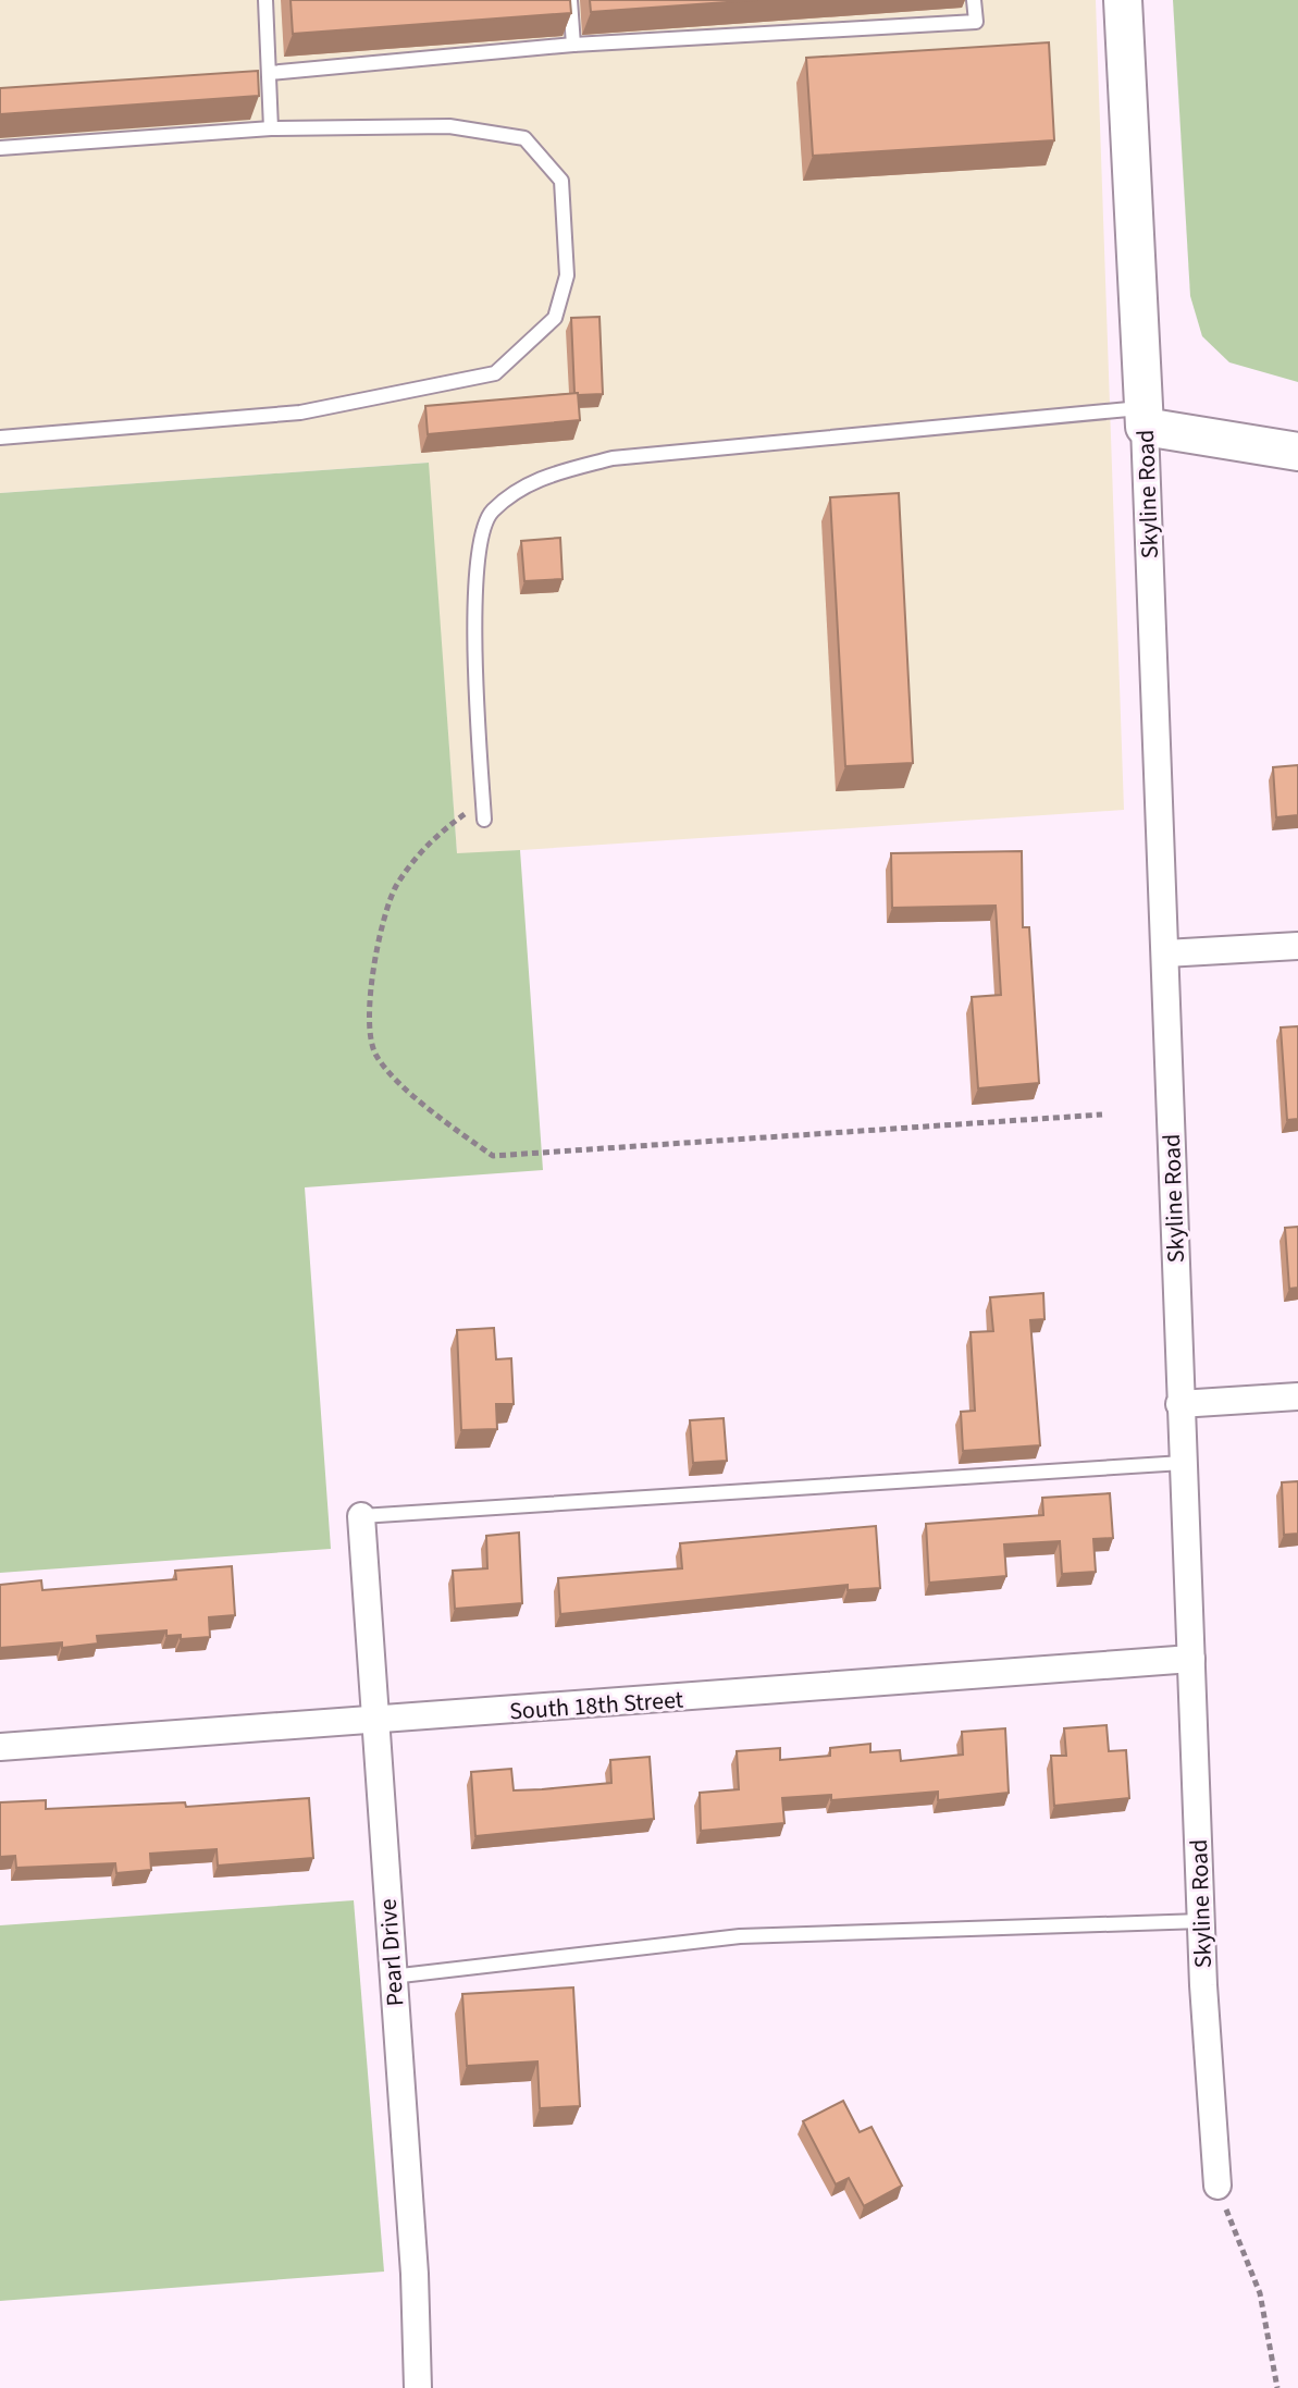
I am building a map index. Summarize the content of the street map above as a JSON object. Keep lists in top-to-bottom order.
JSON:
{
  "streets": {
    "main road": ["Skyline Road"],
    "street": ["South 18th Street", "Pearl Drive"]
  },
  "crossings": [
    ["Skyline Road", "South 18th Street"],
    ["South 18th Street", "Pearl Drive"]
  ]
}
